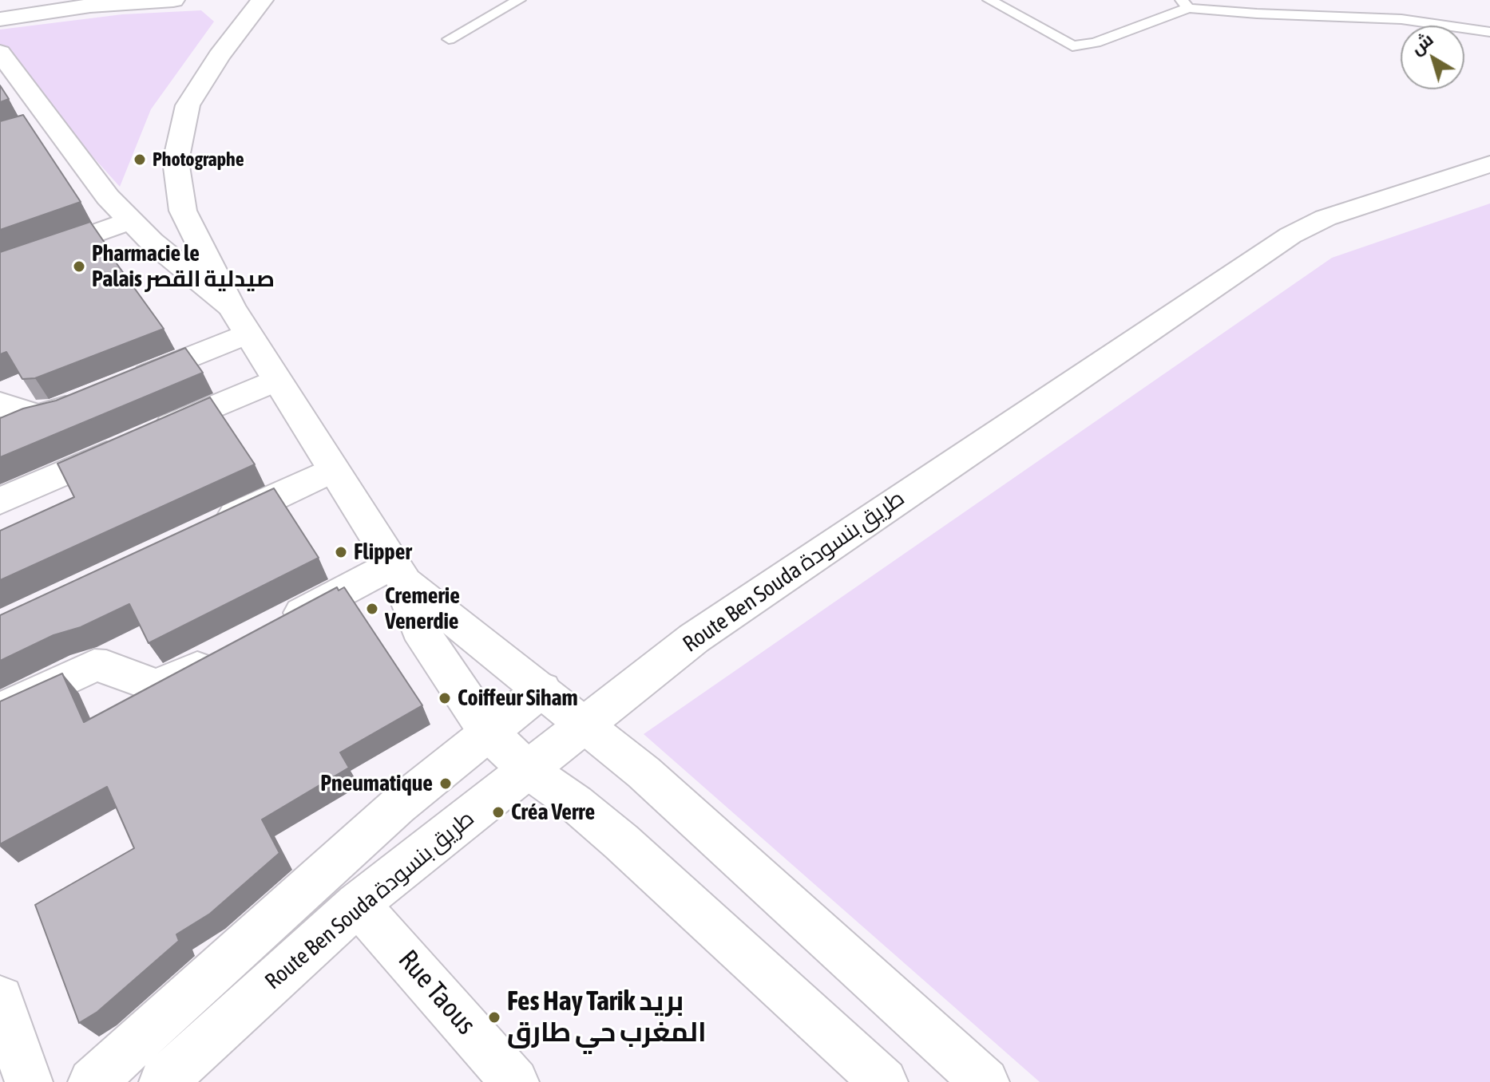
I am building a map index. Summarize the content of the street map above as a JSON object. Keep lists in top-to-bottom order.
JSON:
{
  "streets": {
    "street": ["Route Ben Souda طريق بنسودة", "Rue Taous"]
  },
  "crossings": [
    ["Route Ben Souda طريق بنسودة", "Rue Taous"]
  ],
  "places": [
    "Photographe",
    "Pharmacie le Palais صيدلية القصر",
    "Flipper",
    "Cremerie Venerdie",
    "Coiffeur Siham",
    "Pneumatique",
    "Créa Verre",
    "Fes Hay Tarik بريد المغرب حي طارق"
  ],
  "north": "top left"
}
